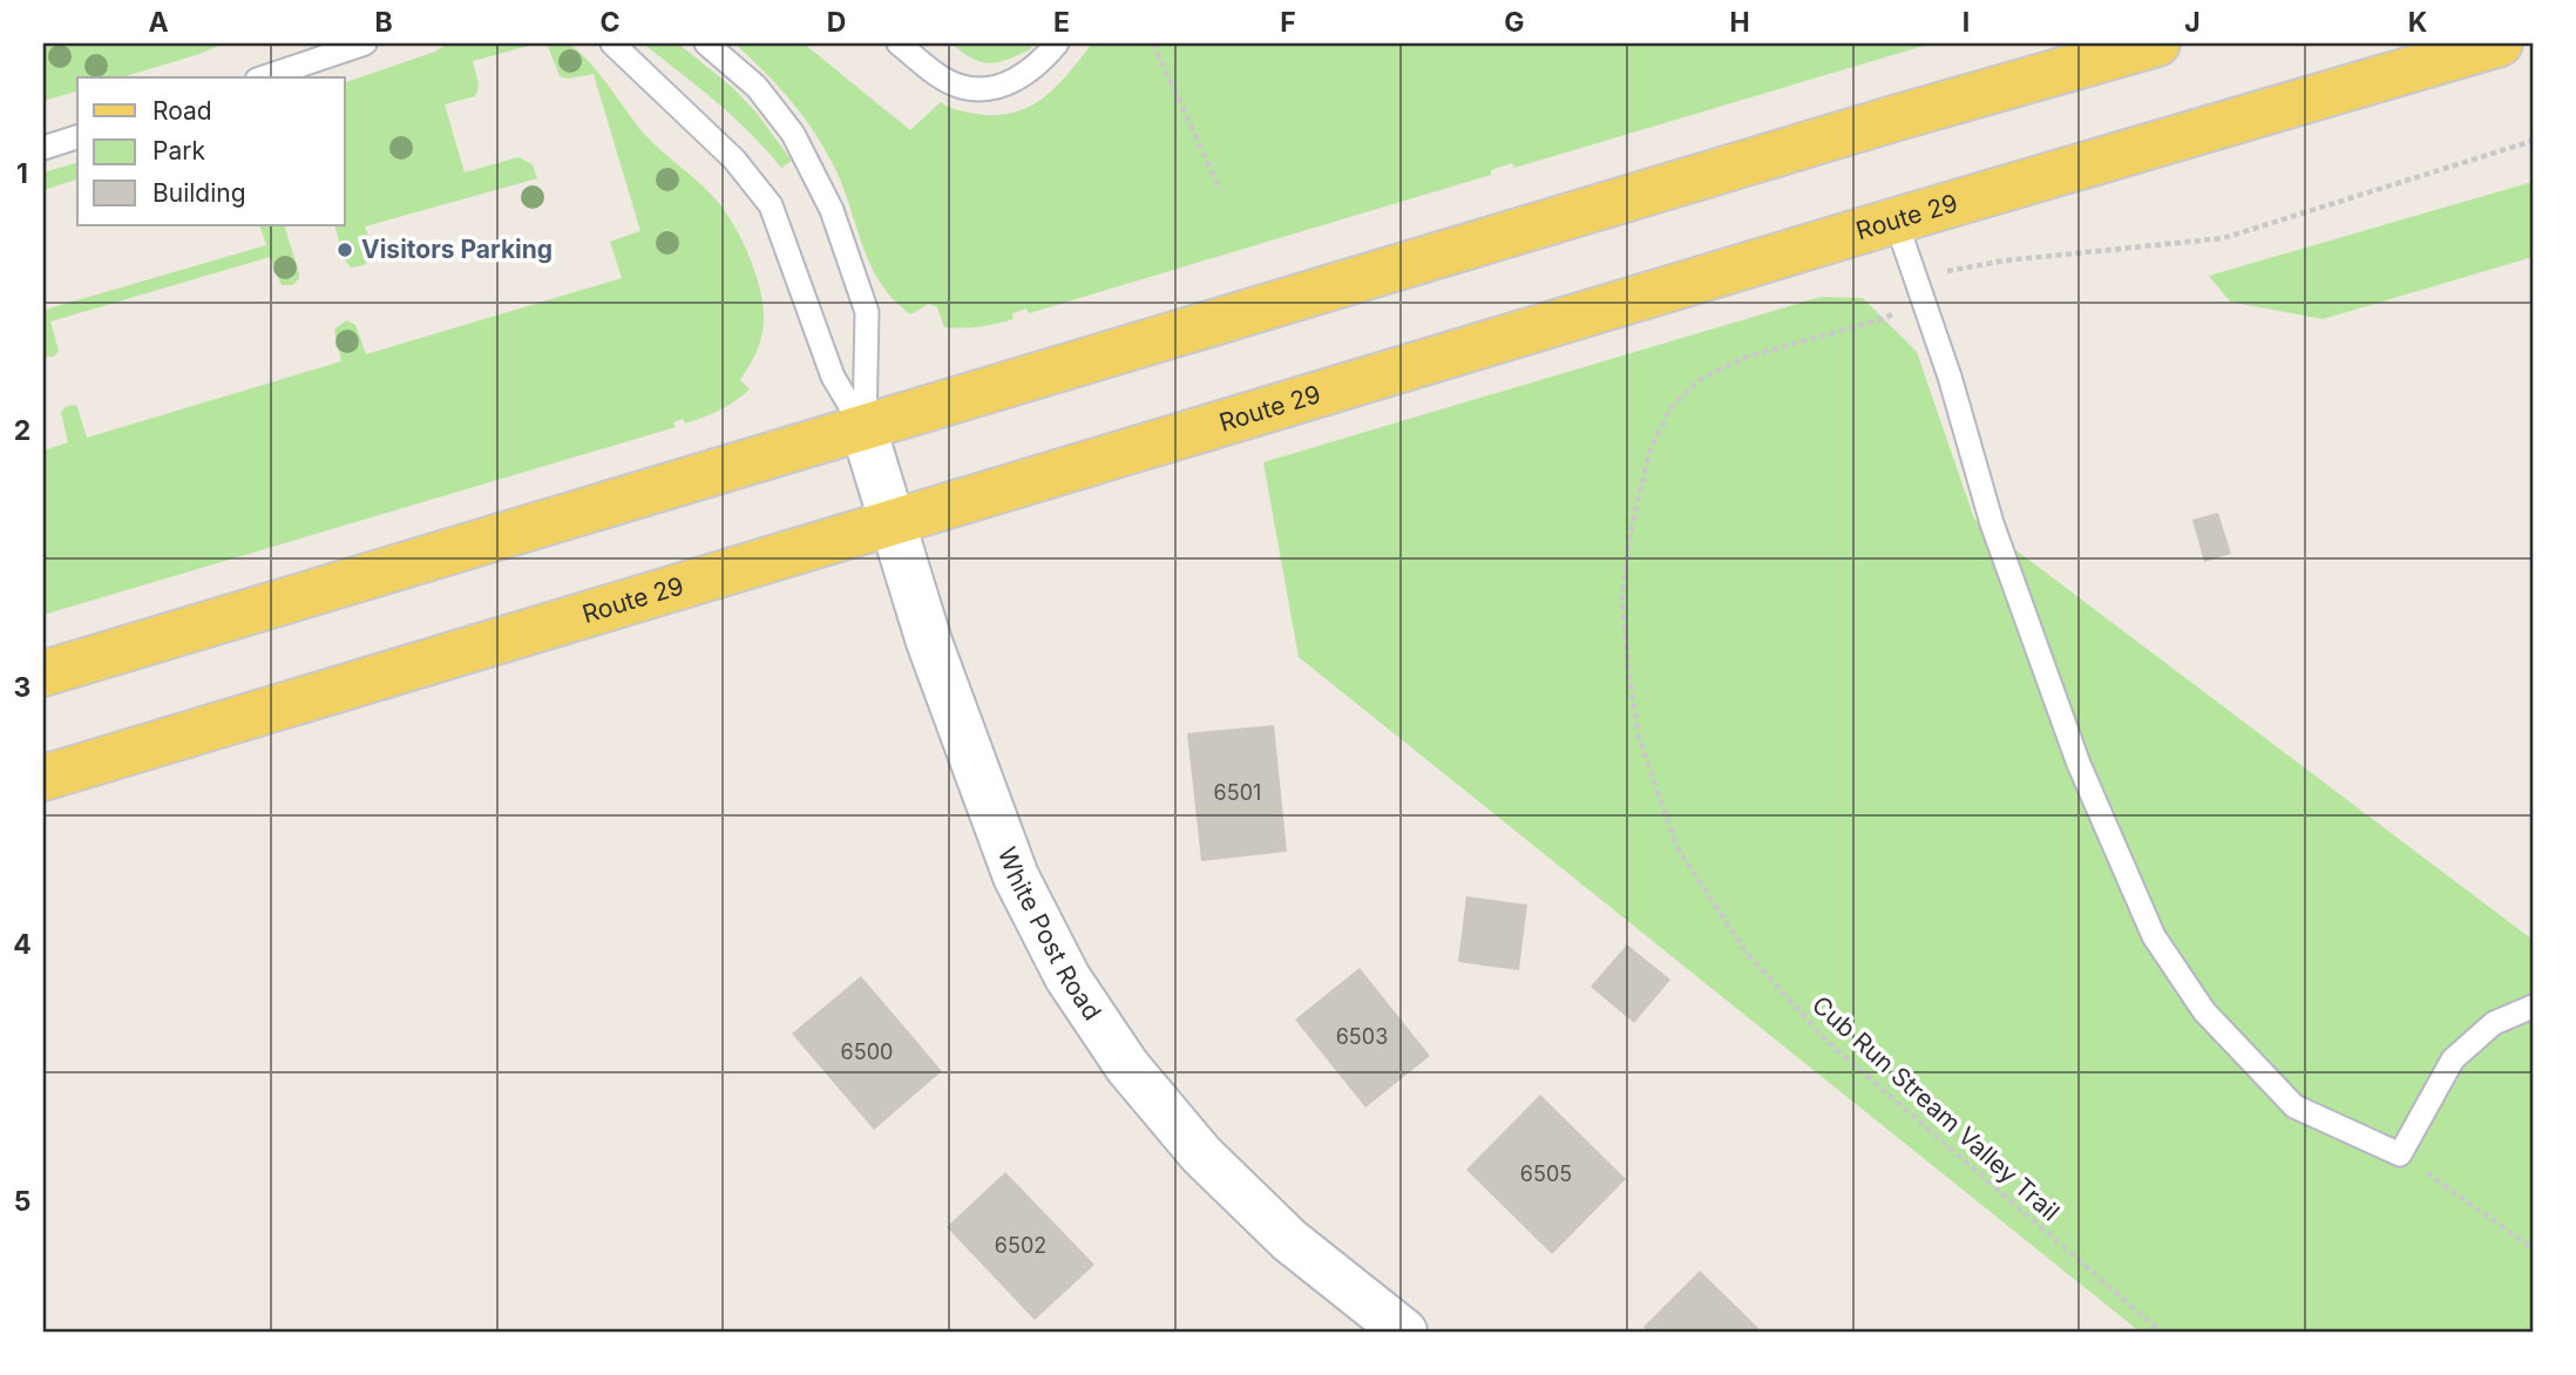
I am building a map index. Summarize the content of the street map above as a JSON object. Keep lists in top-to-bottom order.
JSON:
{
  "streets": {
    "main road": ["Route 29"],
    "street": ["White Post Road"],
    "path": ["Cub Run Stream Valley Trail"]
  },
  "crossings": [
    ["Route 29", "White Post Road"]
  ],
  "places": ["Visitors Parking"],
  "house_numbers": [
    "6501",
    "6503",
    "6500",
    "6505",
    "6502"
  ],
  "legend": ["Road", "Park", "Building"],
  "grid": {
    "columns": [
      "A",
      "B",
      "C",
      "D",
      "E",
      "F",
      "G",
      "H",
      "I",
      "J",
      "K"
    ],
    "rows": [
      "1",
      "2",
      "3",
      "4",
      "5"
    ]
  }
}
